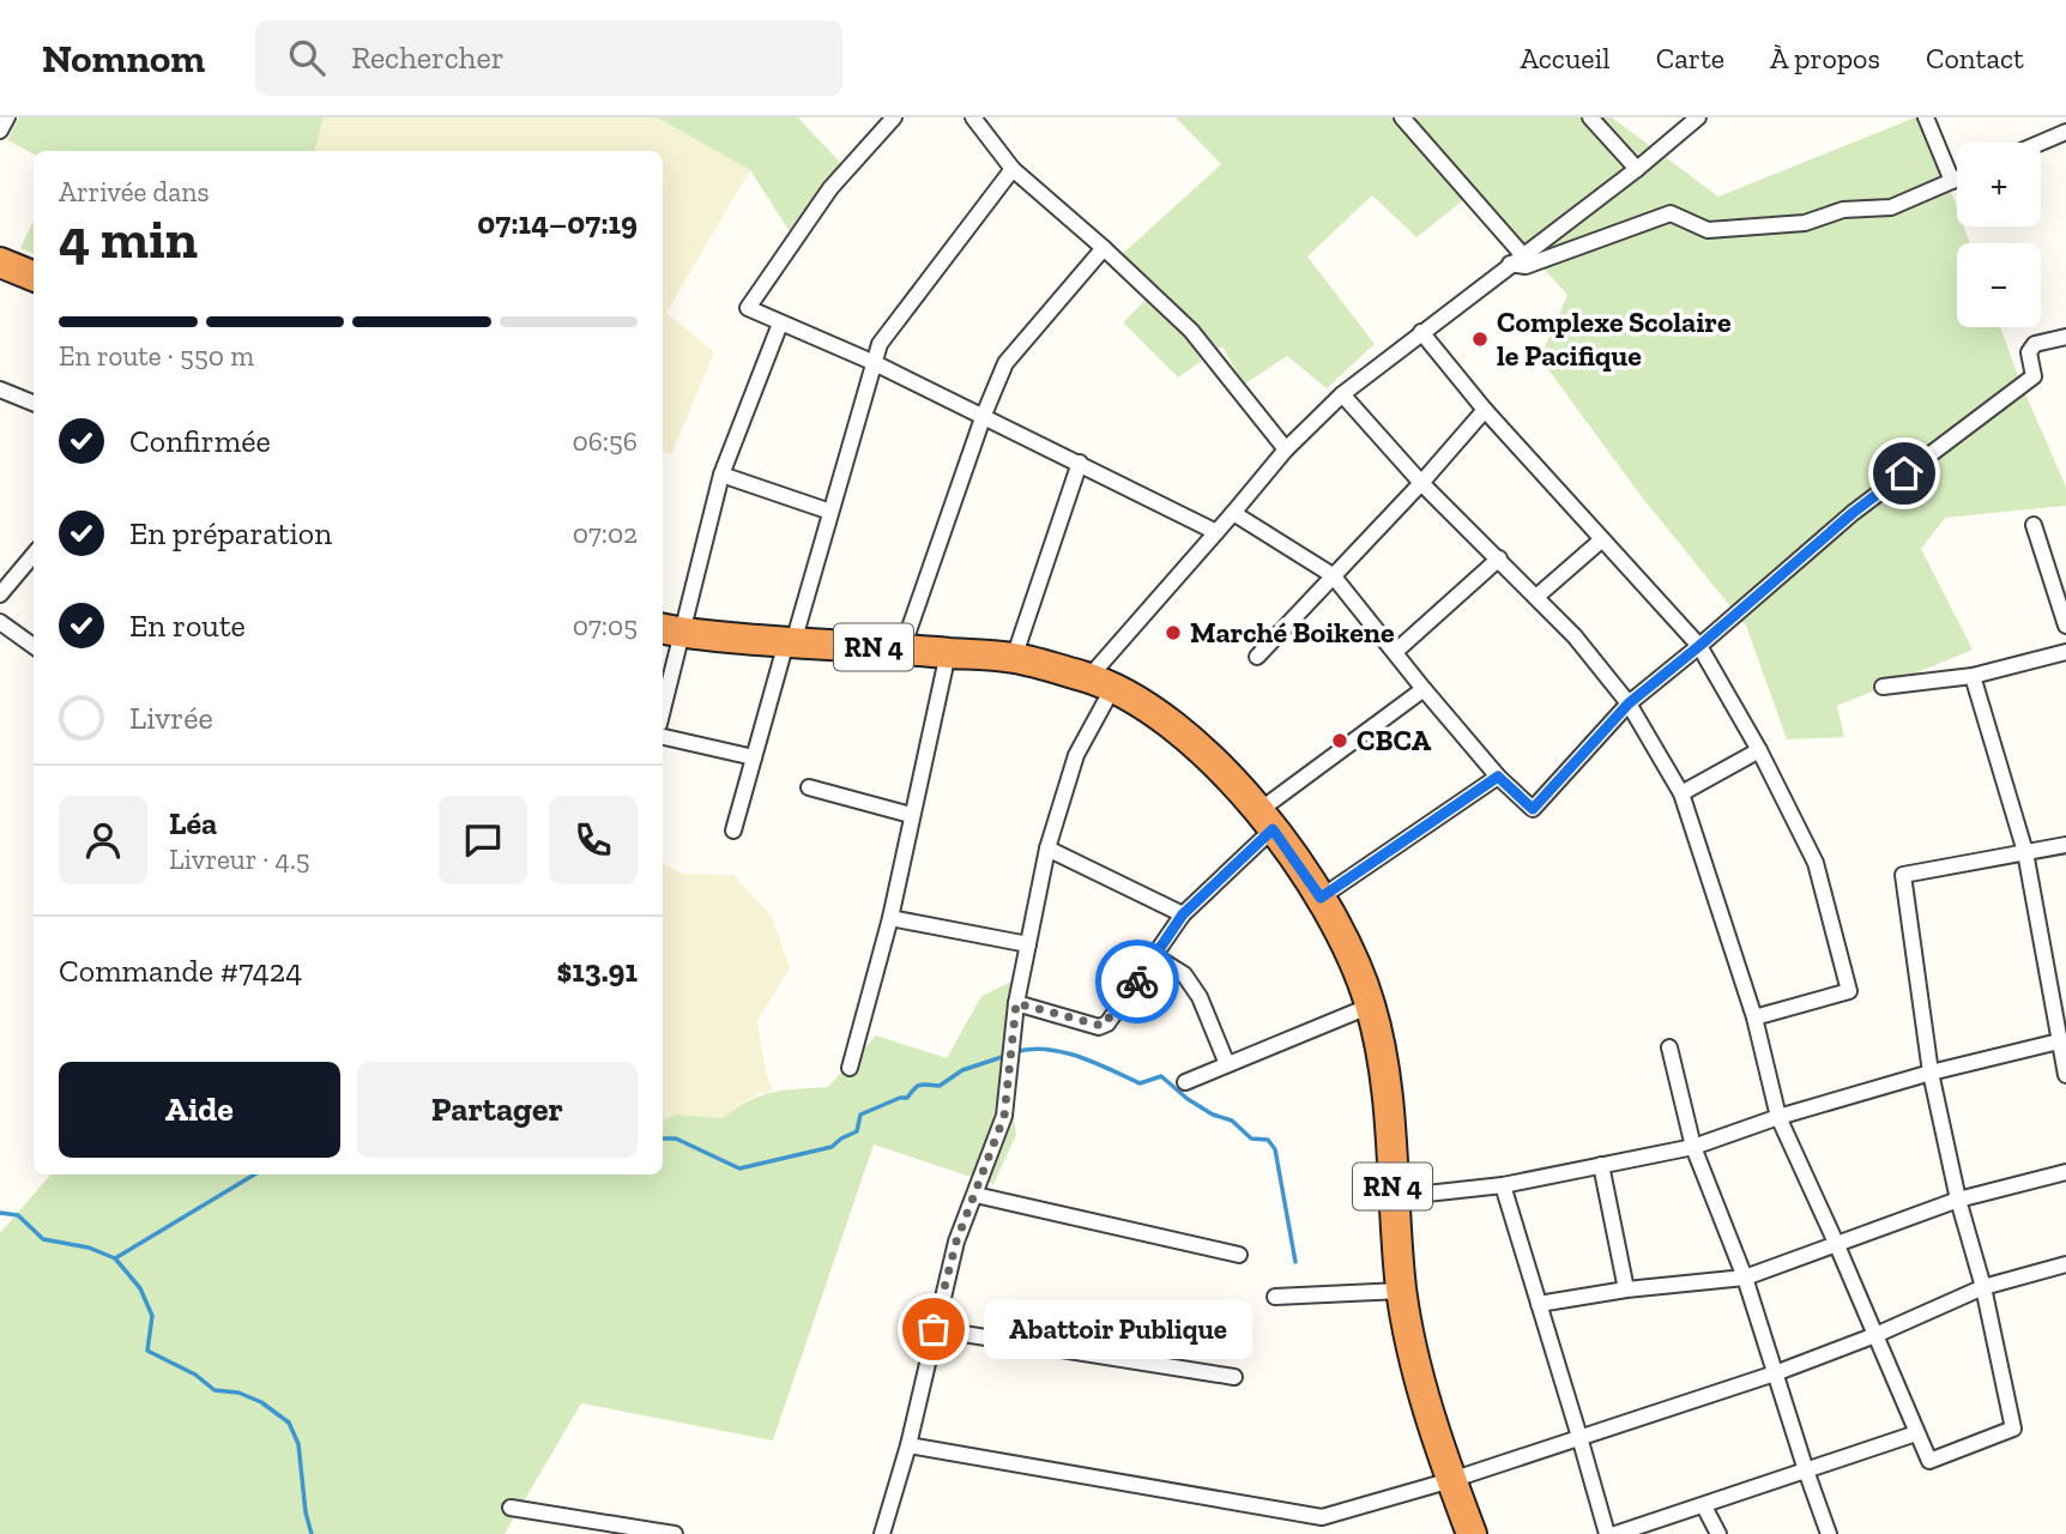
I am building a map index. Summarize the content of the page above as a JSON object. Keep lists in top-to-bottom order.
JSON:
{
  "streets": {
    "highway": ["RN 4"]
  },
  "places": [
    "Complexe Scolaire le Pacifique",
    "Marché Boikene",
    "CBCA",
    "Abattoir Publique"
  ],
  "page": {
    "header": "Nomnom",
    "search": "Rechercher",
    "nav": [
      "Accueil",
      "Carte",
      "À propos",
      "Contact"
    ],
    "map_buttons": ["+", "−"],
    "heading": ["4 min", "Arrivée dans", "07:14–07:19"],
    "panel": [
      "Léa",
      "Livreur · 4.5",
      "Commande #7424",
      "$13.91"
    ],
    "bar": "En route · 550 m",
    "list": [
      ["Confirmée", "06:56"],
      ["En préparation", "07:02"],
      ["En route", "07:05"],
      "Livrée"
    ],
    "buttons": ["Aide", "Partager"],
    "bubble": "Abattoir Publique"
  }
}
